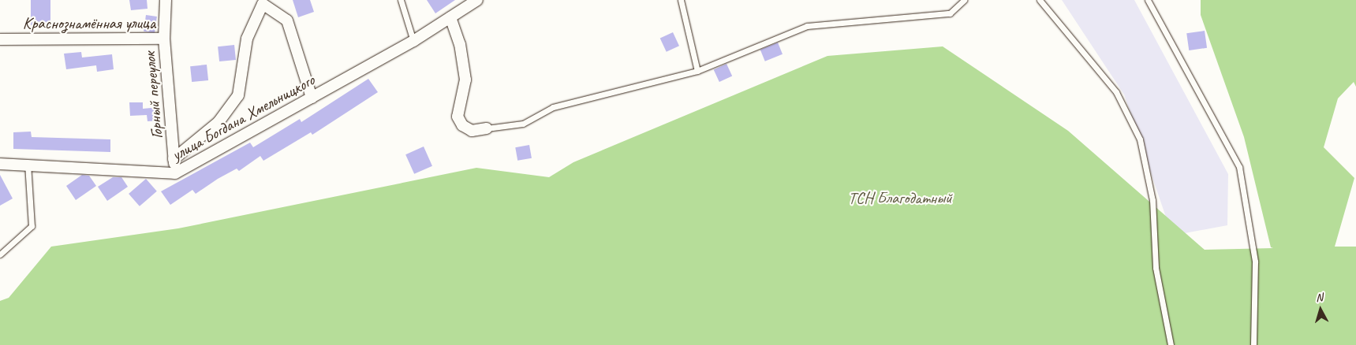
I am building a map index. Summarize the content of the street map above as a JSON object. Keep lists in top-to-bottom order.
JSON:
{
  "streets": {
    "street": ["Краснознамённая улица", "Горный переулок", "улица Богдана Хмельницкого"]
  },
  "crossings": [
    ["Краснознамённая улица", "Горный переулок"],
    ["Горный переулок", "улица Богдана Хмельницкого"]
  ],
  "parks": ["ТСН Благодатный"],
  "north": "top"
}
